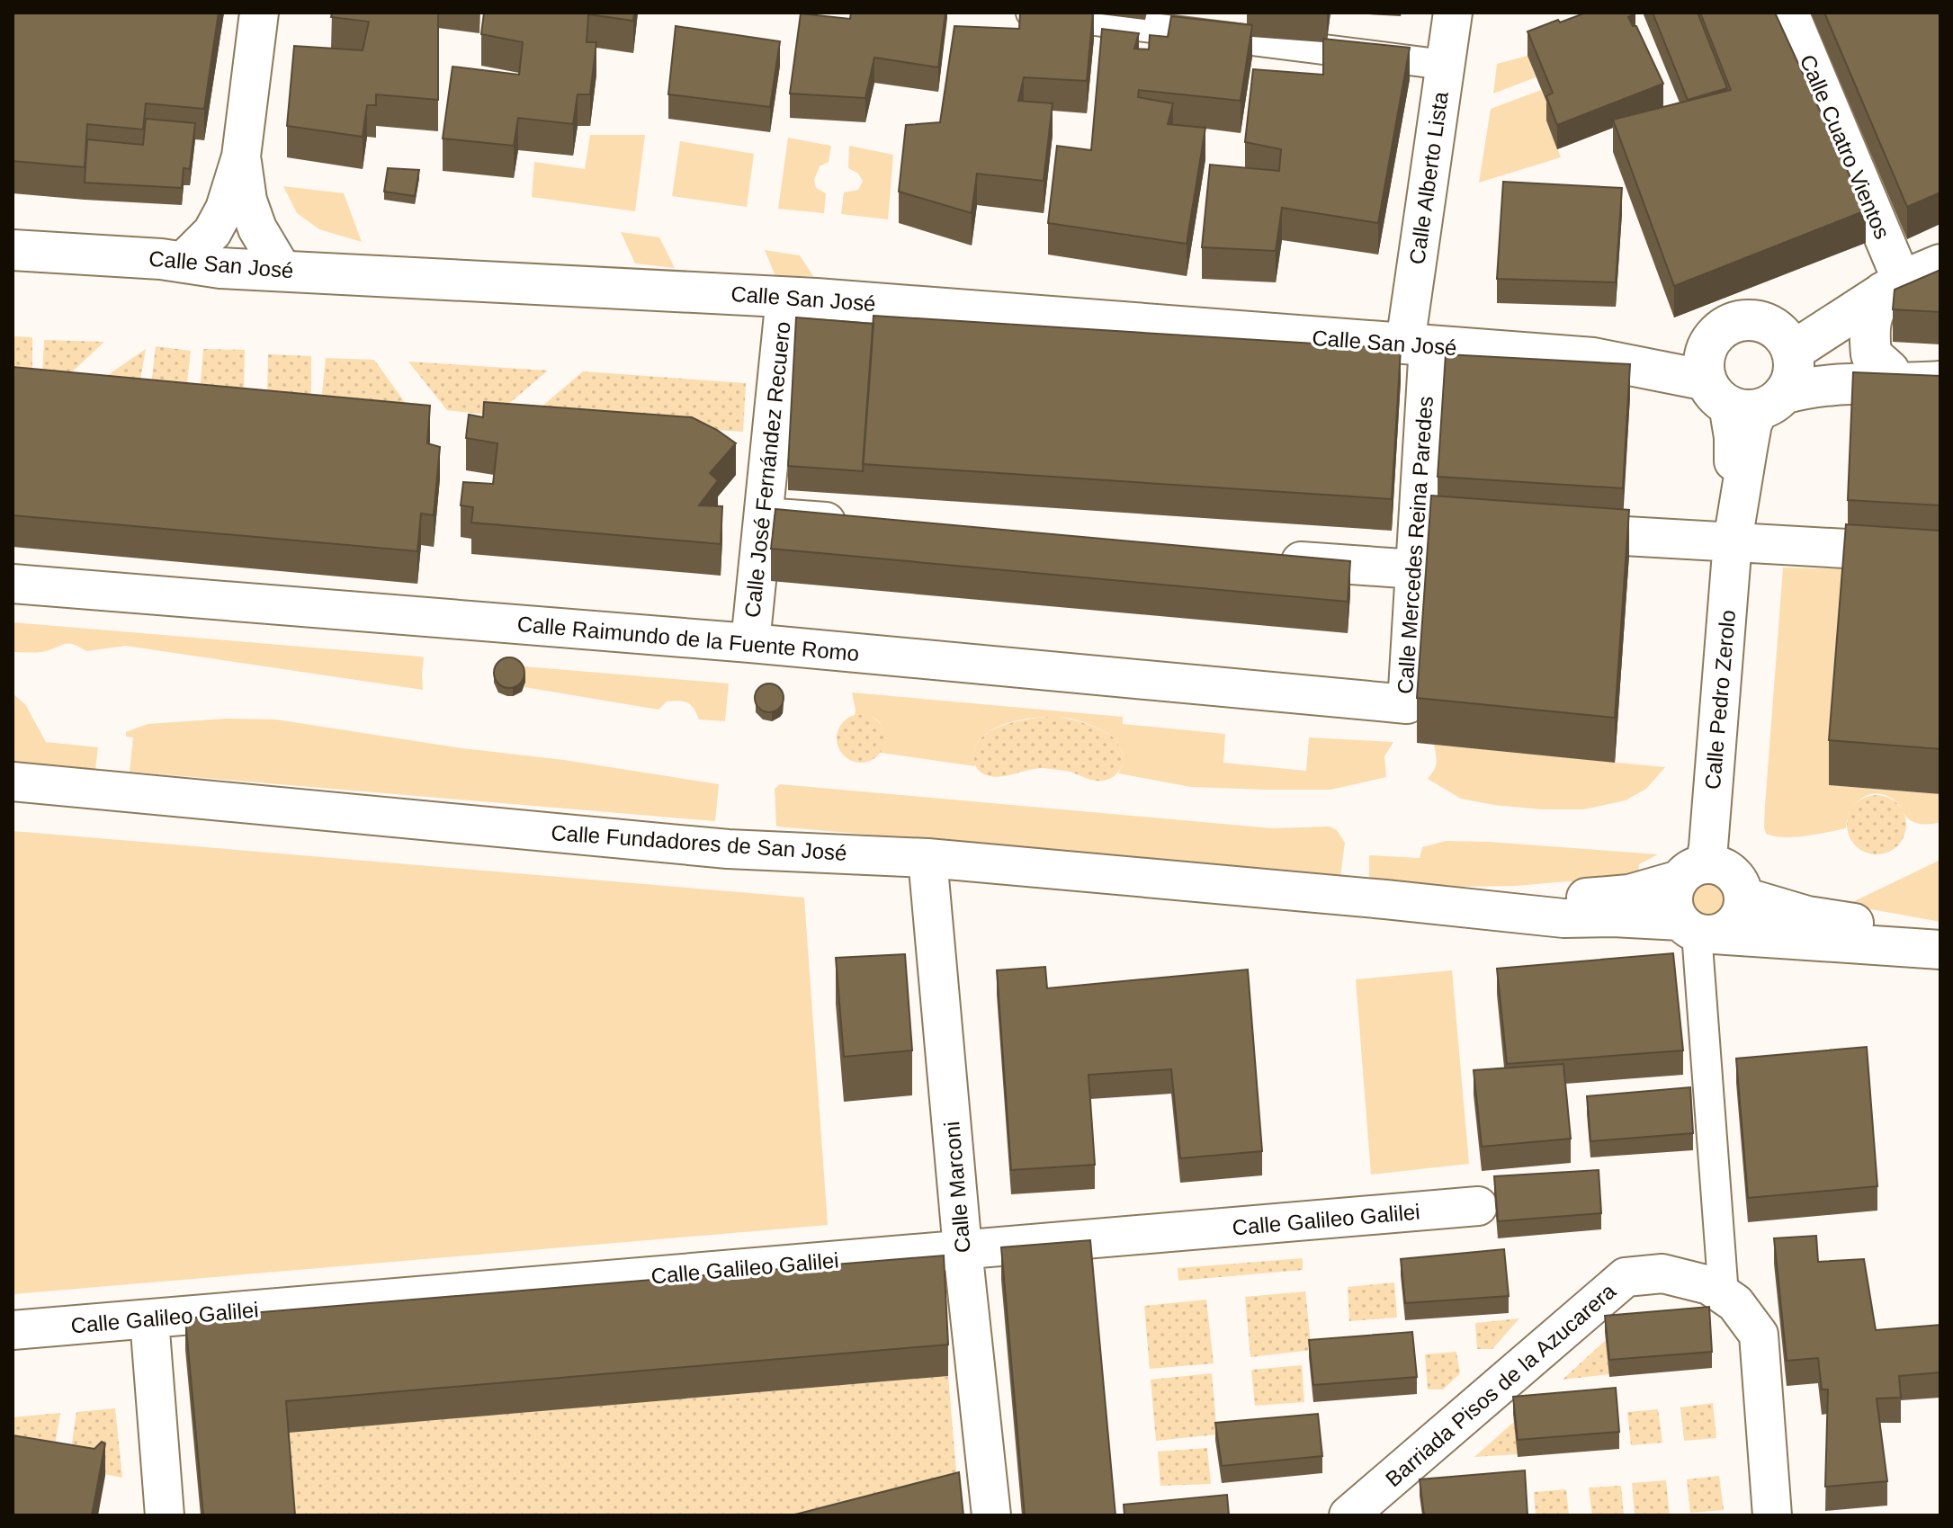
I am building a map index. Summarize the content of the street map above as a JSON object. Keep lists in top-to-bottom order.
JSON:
{
  "streets": {
    "main road": ["Calle San José"],
    "street": [
      "Calle Cuatro Vientos",
      "Calle Alberto Lista",
      "Calle José Fernández Recuero",
      "Calle Mercedes Reina Paredes",
      "Calle Raimundo de la Fuente Romo",
      "Calle Pedro Zerolo",
      "Calle Fundadores de San José",
      "Calle Marconi",
      "Calle Galileo Galilei",
      "Barriada Pisos de la Azucarera"
    ]
  },
  "crossings": [
    ["Calle Alberto Lista", "Calle San José"],
    ["Calle Alberto Lista", "Calle Mercedes Reina Paredes"],
    ["Calle San José", "Calle José Fernández Recuero"],
    ["Calle San José", "Calle Mercedes Reina Paredes"],
    ["Calle San José", "Calle Pedro Zerolo"],
    ["Calle José Fernández Recuero", "Calle Raimundo de la Fuente Romo"],
    ["Calle Mercedes Reina Paredes", "Calle Raimundo de la Fuente Romo"],
    ["Calle Pedro Zerolo", "Calle Fundadores de San José"],
    ["Calle Fundadores de San José", "Calle Marconi"],
    ["Calle Marconi", "Calle Galileo Galilei"]
  ]
}
